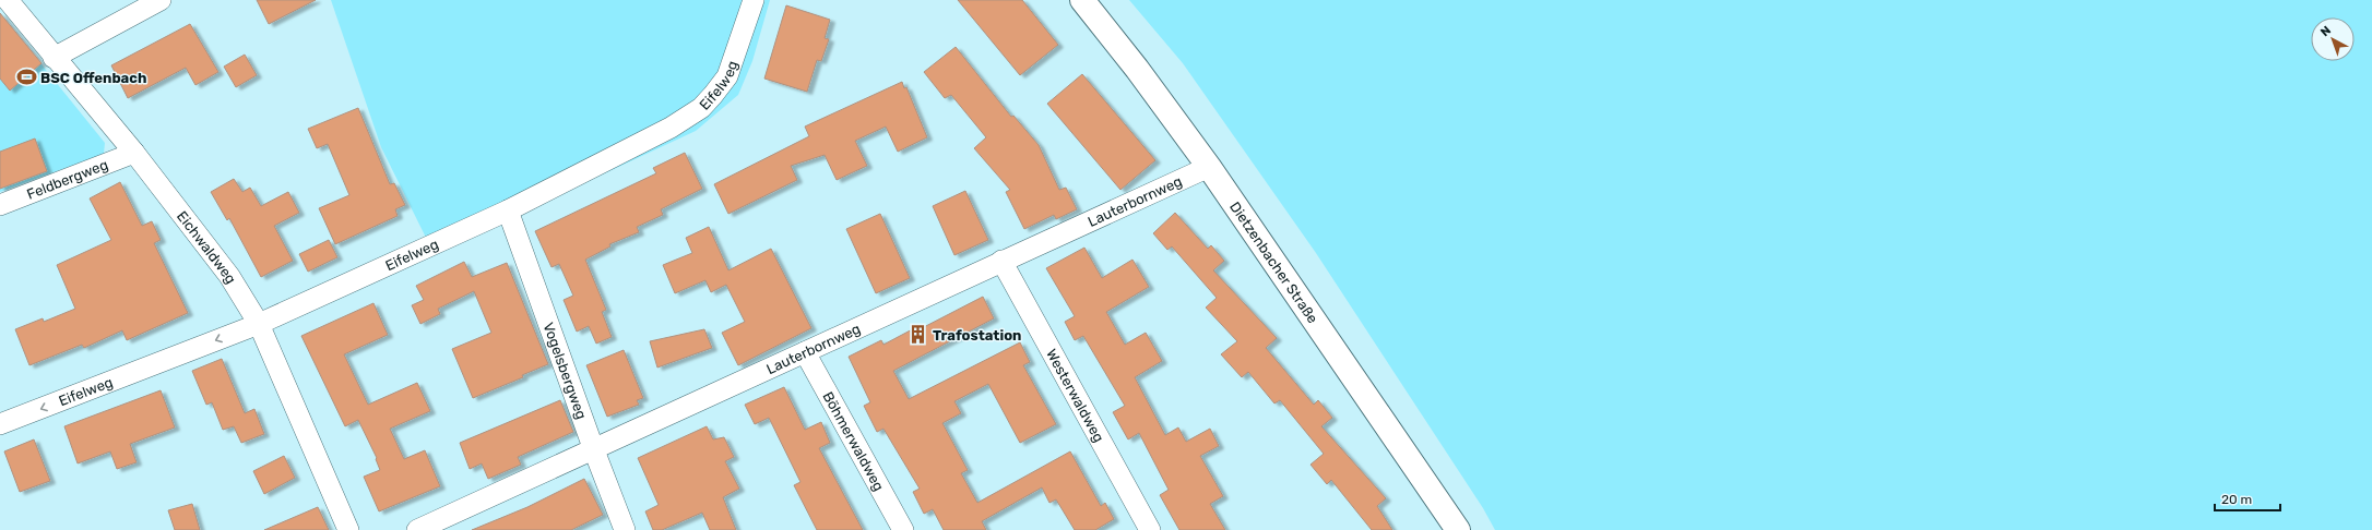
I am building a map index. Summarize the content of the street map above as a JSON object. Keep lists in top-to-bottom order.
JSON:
{
  "streets": {
    "main road": ["Dietzenbacher Straße"],
    "street": [
      "Eifelweg",
      "Feldbergweg",
      "Lauterbornweg",
      "Eichwaldweg",
      "Vogelsbergweg",
      "Westerwaldweg",
      "Böhmerwaldweg"
    ]
  },
  "crossings": [
    ["Eifelweg", "Eichwaldweg"],
    ["Eifelweg", "Vogelsbergweg"],
    ["Feldbergweg", "Eichwaldweg"],
    ["Lauterbornweg", "Dietzenbacher Straße"],
    ["Lauterbornweg", "Vogelsbergweg"],
    ["Lauterbornweg", "Westerwaldweg"],
    ["Lauterbornweg", "Böhmerwaldweg"]
  ],
  "places": {
    "sports": ["BSC Offenbach"],
    "building": ["Trafostation"]
  },
  "scale_bar": "20 m",
  "north": "top left"
}
